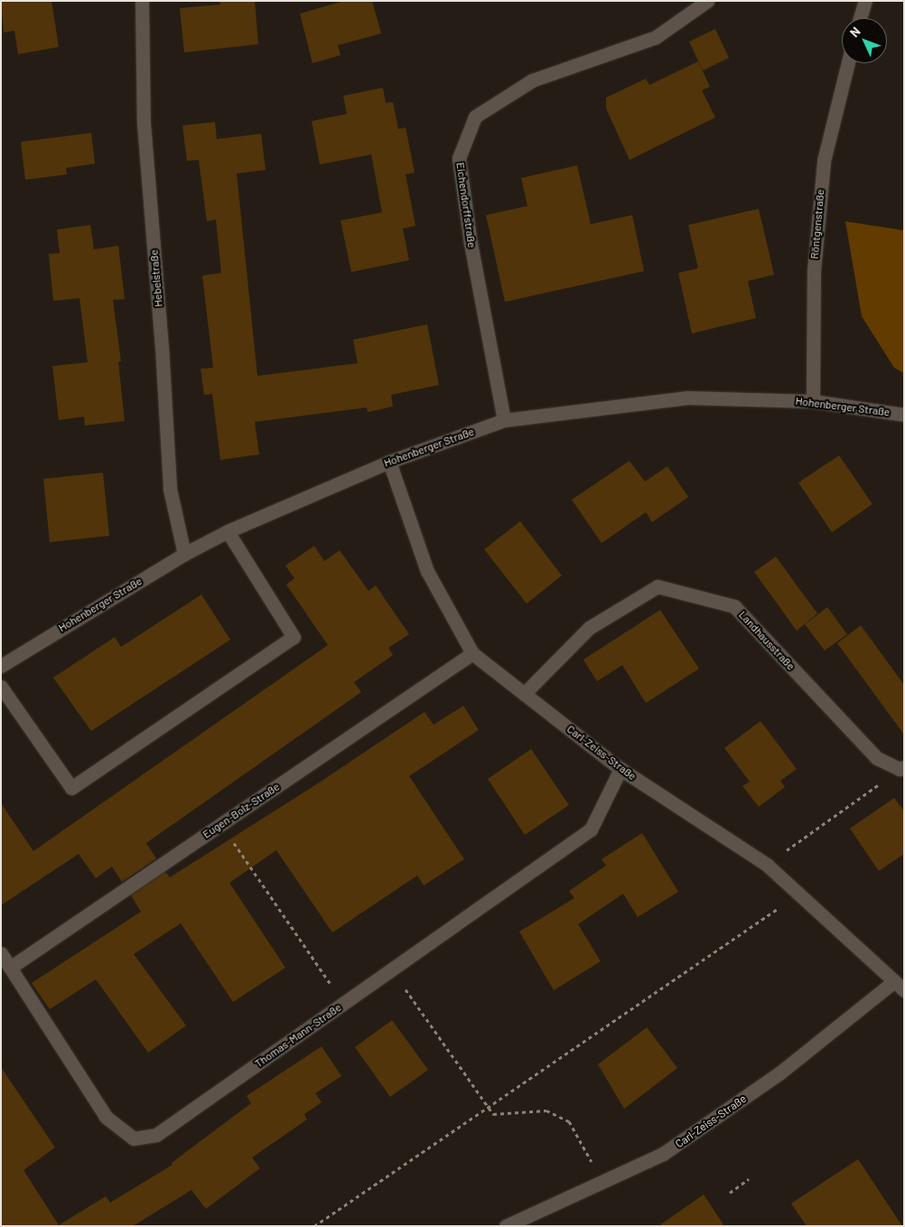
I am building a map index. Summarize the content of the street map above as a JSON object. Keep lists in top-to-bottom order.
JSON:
{
  "streets": {
    "street": [
      "Eichendorffstraße",
      "Röntgenstraße",
      "Hebelstraße",
      "Hohenberger Straße",
      "Landhausstraße",
      "Carl-Zeiss-Straße",
      "Eugen-Bolz-Straße",
      "Thomas-Mann-Straße"
    ]
  },
  "crossings": [
    ["Eichendorffstraße", "Hohenberger Straße"],
    ["Röntgenstraße", "Hohenberger Straße"],
    ["Hebelstraße", "Hohenberger Straße"],
    ["Hohenberger Straße", "Carl-Zeiss-Straße"],
    ["Landhausstraße", "Carl-Zeiss-Straße"],
    ["Carl-Zeiss-Straße", "Eugen-Bolz-Straße"],
    ["Carl-Zeiss-Straße", "Thomas-Mann-Straße"],
    ["Eugen-Bolz-Straße", "Thomas-Mann-Straße"]
  ],
  "north": "top left"
}
